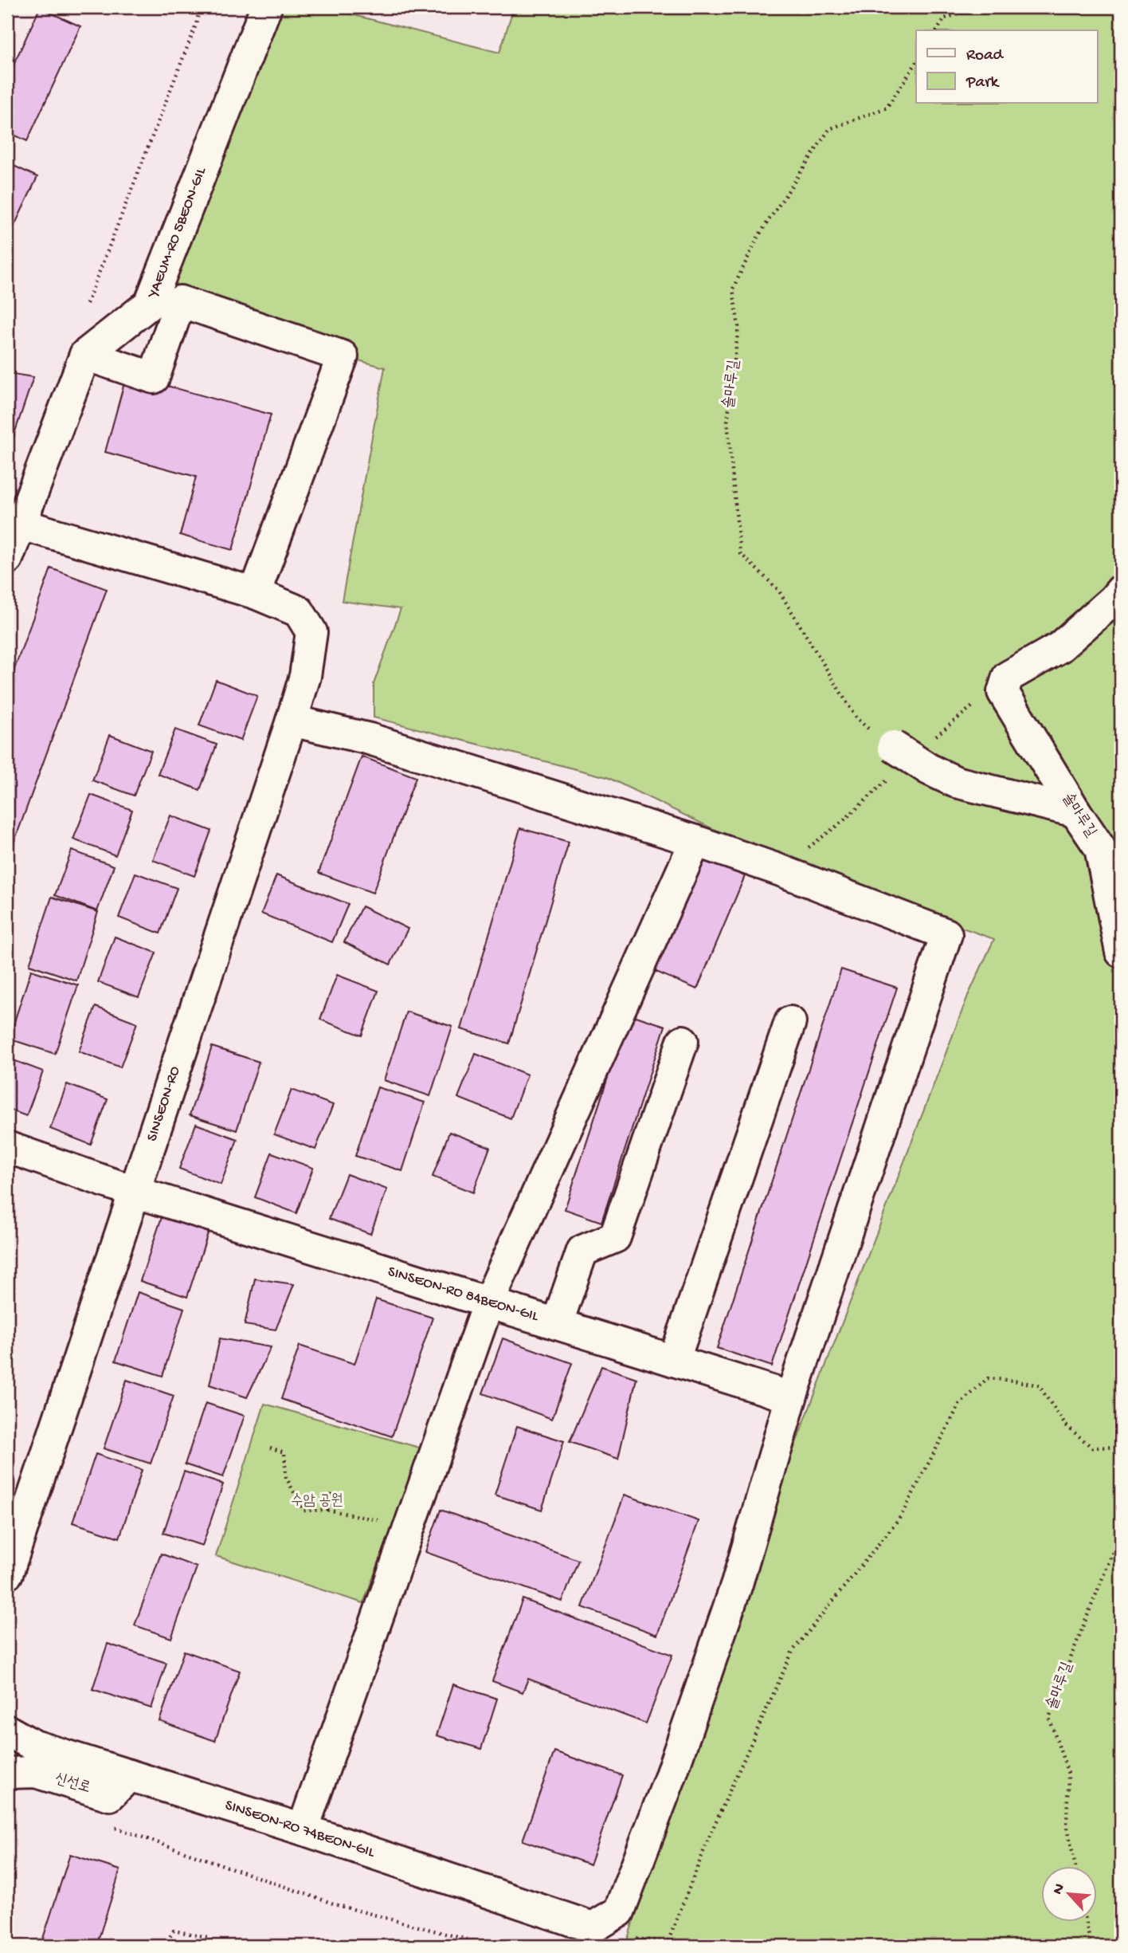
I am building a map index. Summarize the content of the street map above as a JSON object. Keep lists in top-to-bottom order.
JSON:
{
  "streets": {
    "street": [
      "YAEUM-RO 5BEON-GIL",
      "솔마루길",
      "SINSEON-RO",
      "SINSEON-RO 84BEON-GIL",
      "신선로",
      "SINSEON-RO 74BEON-GIL"
    ]
  },
  "crossings": [
    ["SINSEON-RO", "SINSEON-RO 84BEON-GIL"],
    ["SINSEON-RO 84BEON-GIL", "SINSEON-RO 74BEON-GIL"],
    ["신선로", "SINSEON-RO 74BEON-GIL"]
  ],
  "parks": ["수암 공원"],
  "legend": ["Road", "Park"],
  "north": "top left"
}
